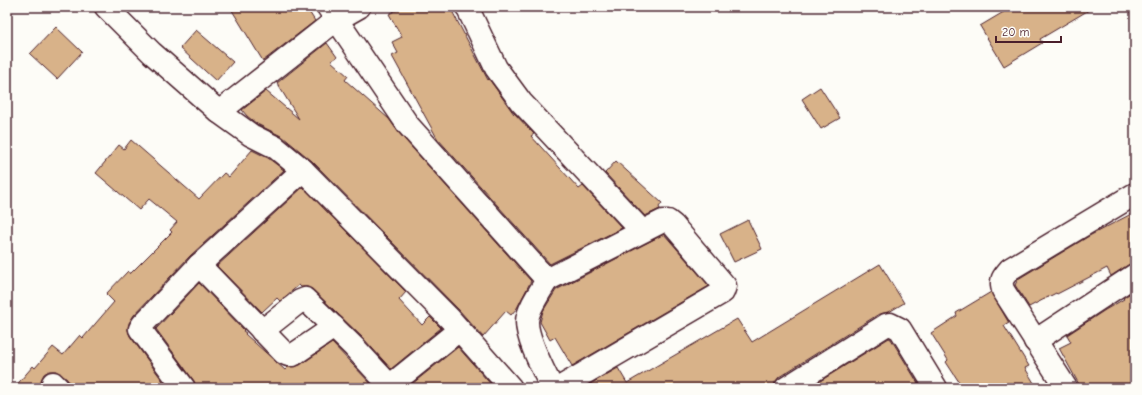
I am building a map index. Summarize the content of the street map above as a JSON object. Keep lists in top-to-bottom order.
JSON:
{
  "scale_bar": "20 m"
}
